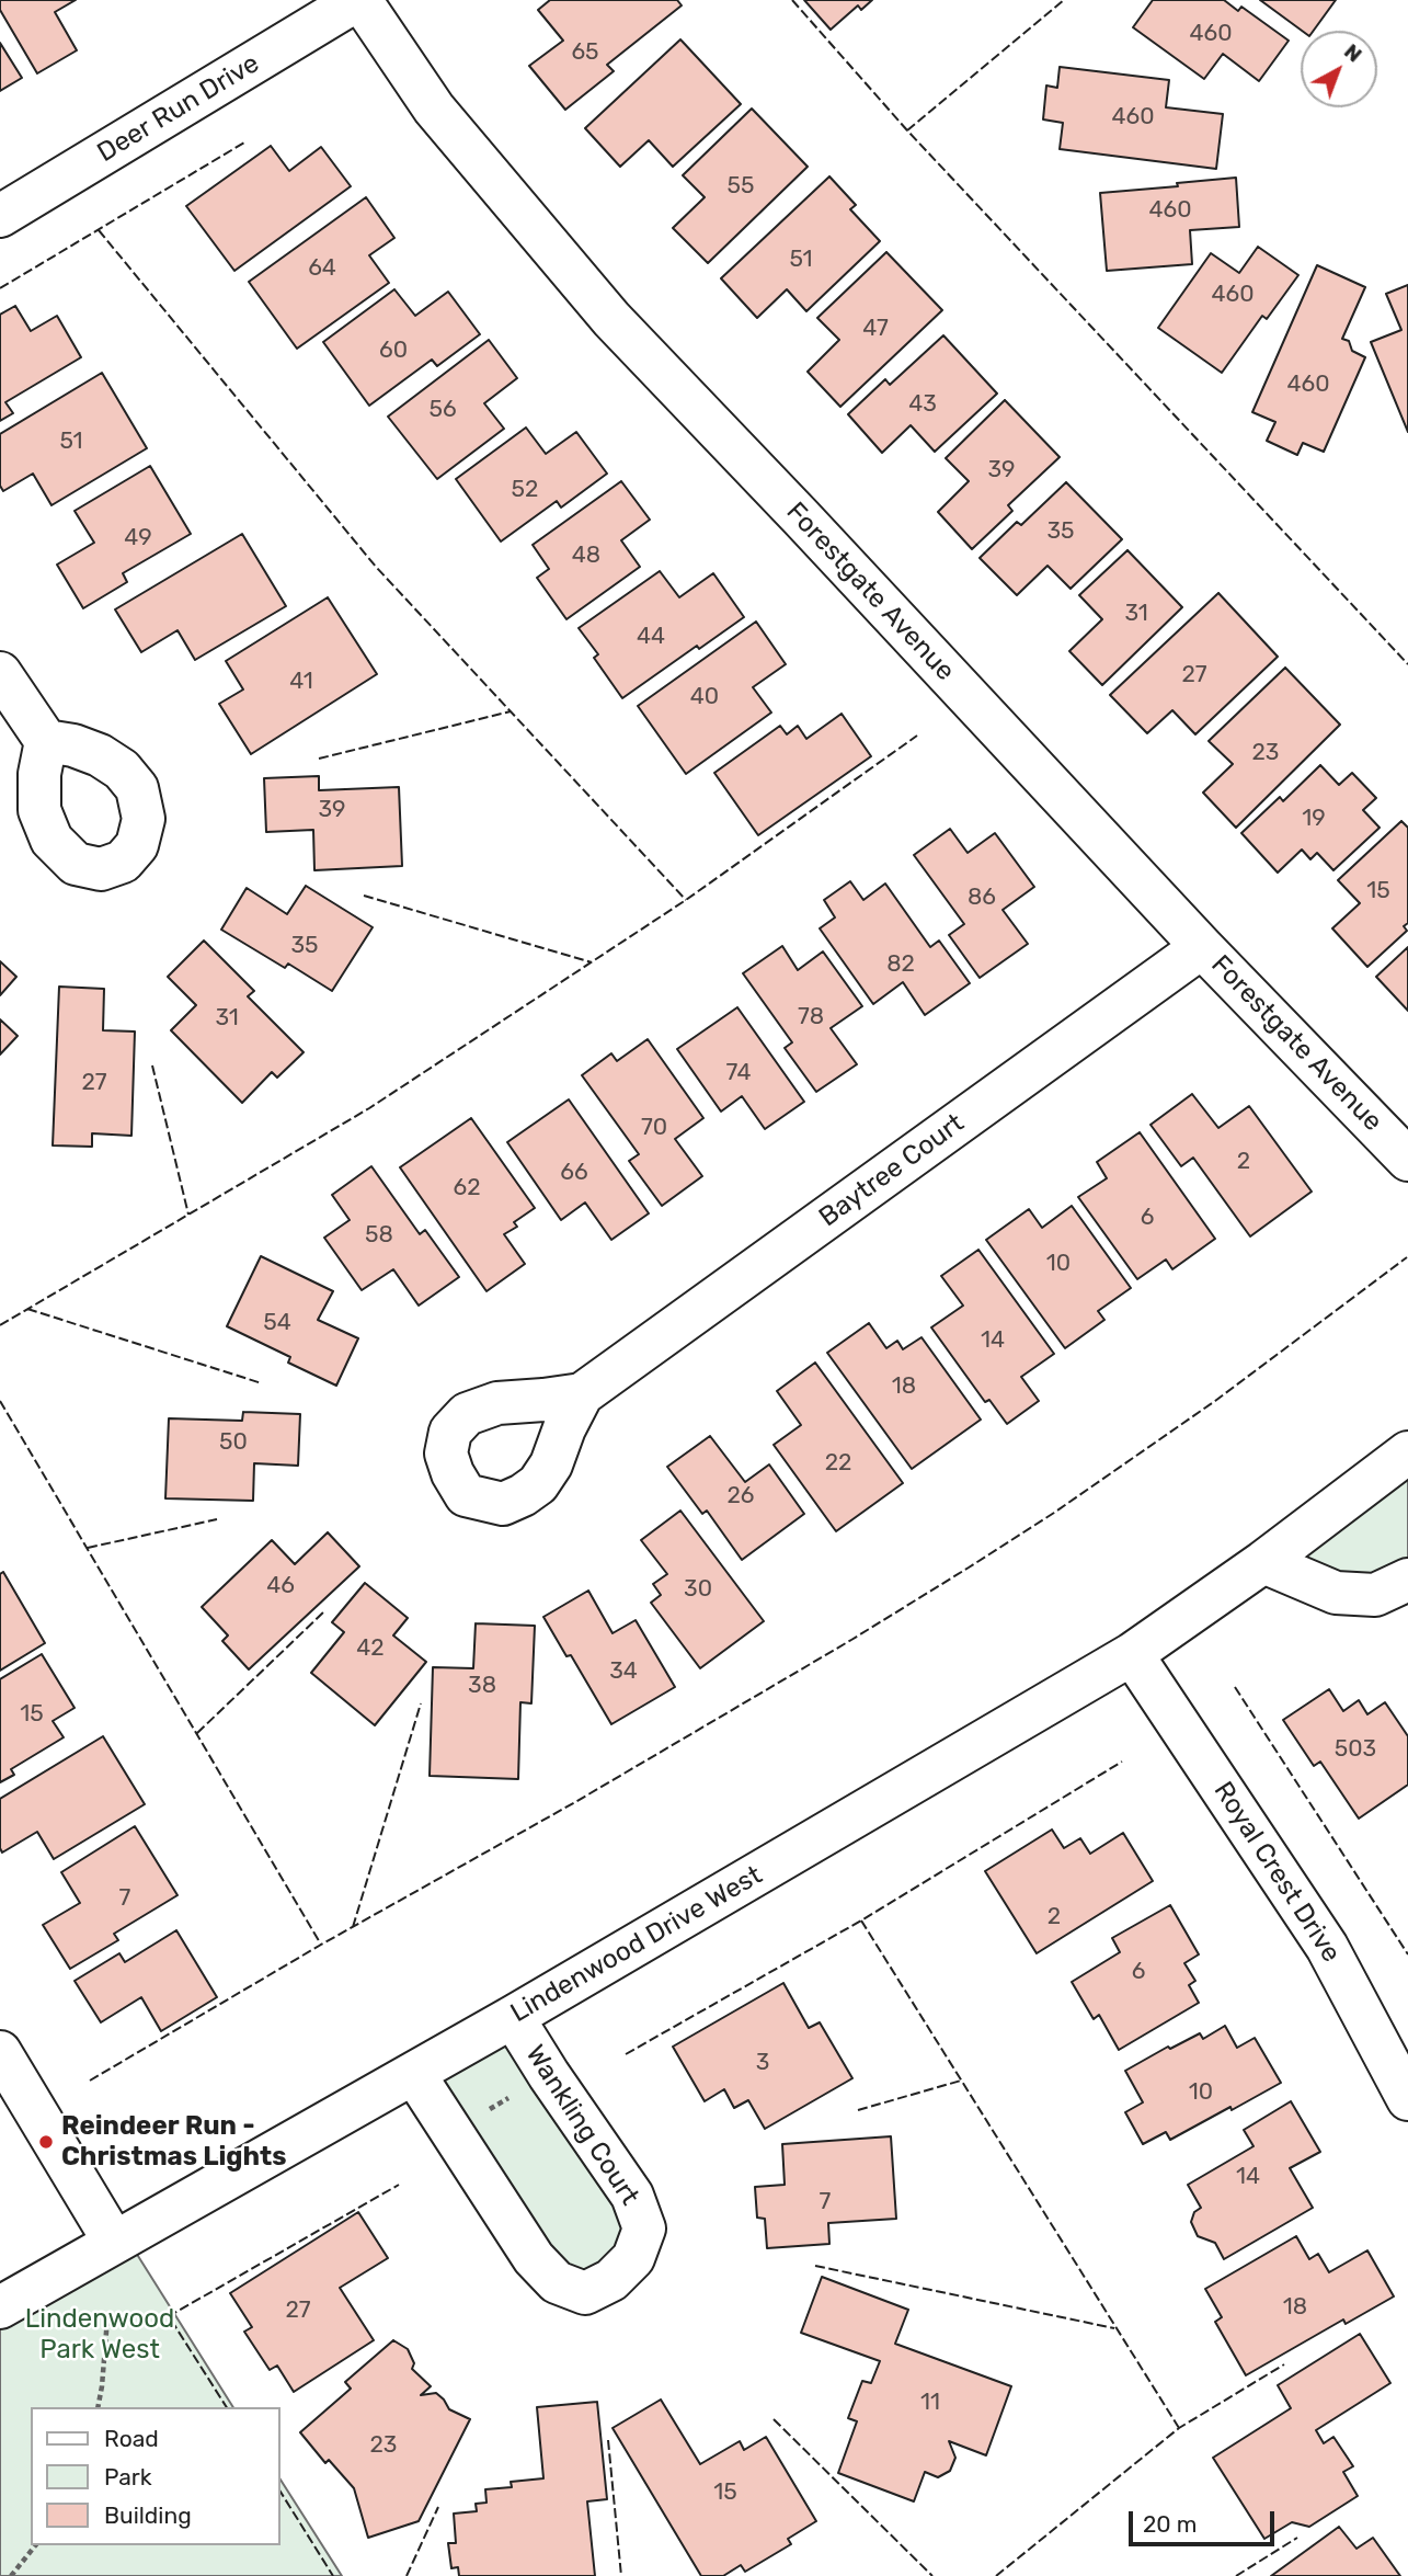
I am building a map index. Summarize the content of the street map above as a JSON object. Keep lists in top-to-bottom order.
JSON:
{
  "streets": {
    "street": [
      "Deer Run Drive",
      "Forestgate Avenue",
      "Baytree Court",
      "Royal Crest Drive",
      "Lindenwood Drive West",
      "Wankling Court"
    ]
  },
  "crossings": [
    ["Deer Run Drive", "Forestgate Avenue"],
    ["Forestgate Avenue", "Baytree Court"],
    ["Royal Crest Drive", "Lindenwood Drive West"],
    ["Lindenwood Drive West", "Wankling Court"]
  ],
  "parks": ["Lindenwood Park West"],
  "places": ["Reindeer Run - Christmas Lights"],
  "house_numbers": [
    "460",
    "65",
    "460",
    "55",
    "460",
    "51",
    "64",
    "460",
    "47",
    "60",
    "460",
    "43",
    "56",
    "51",
    "39",
    "52",
    "35",
    "49",
    "48",
    "31",
    "44",
    "27",
    "41",
    "40",
    "23",
    "39",
    "19",
    "15",
    "86",
    "35",
    "82",
    "78",
    "31",
    "74",
    "27",
    "70",
    "2",
    "66",
    "62",
    "6",
    "58",
    "10",
    "54",
    "14",
    "18",
    "50",
    "22",
    "26",
    "46",
    "30",
    "42",
    "34",
    "38",
    "15",
    "503",
    "7",
    "2",
    "6",
    "3",
    "10",
    "14",
    "7",
    "18",
    "27",
    "11",
    "23",
    "15"
  ],
  "legend": ["Road", "Park", "Building"],
  "scale_bar": "20 m",
  "north": "top right"
}
